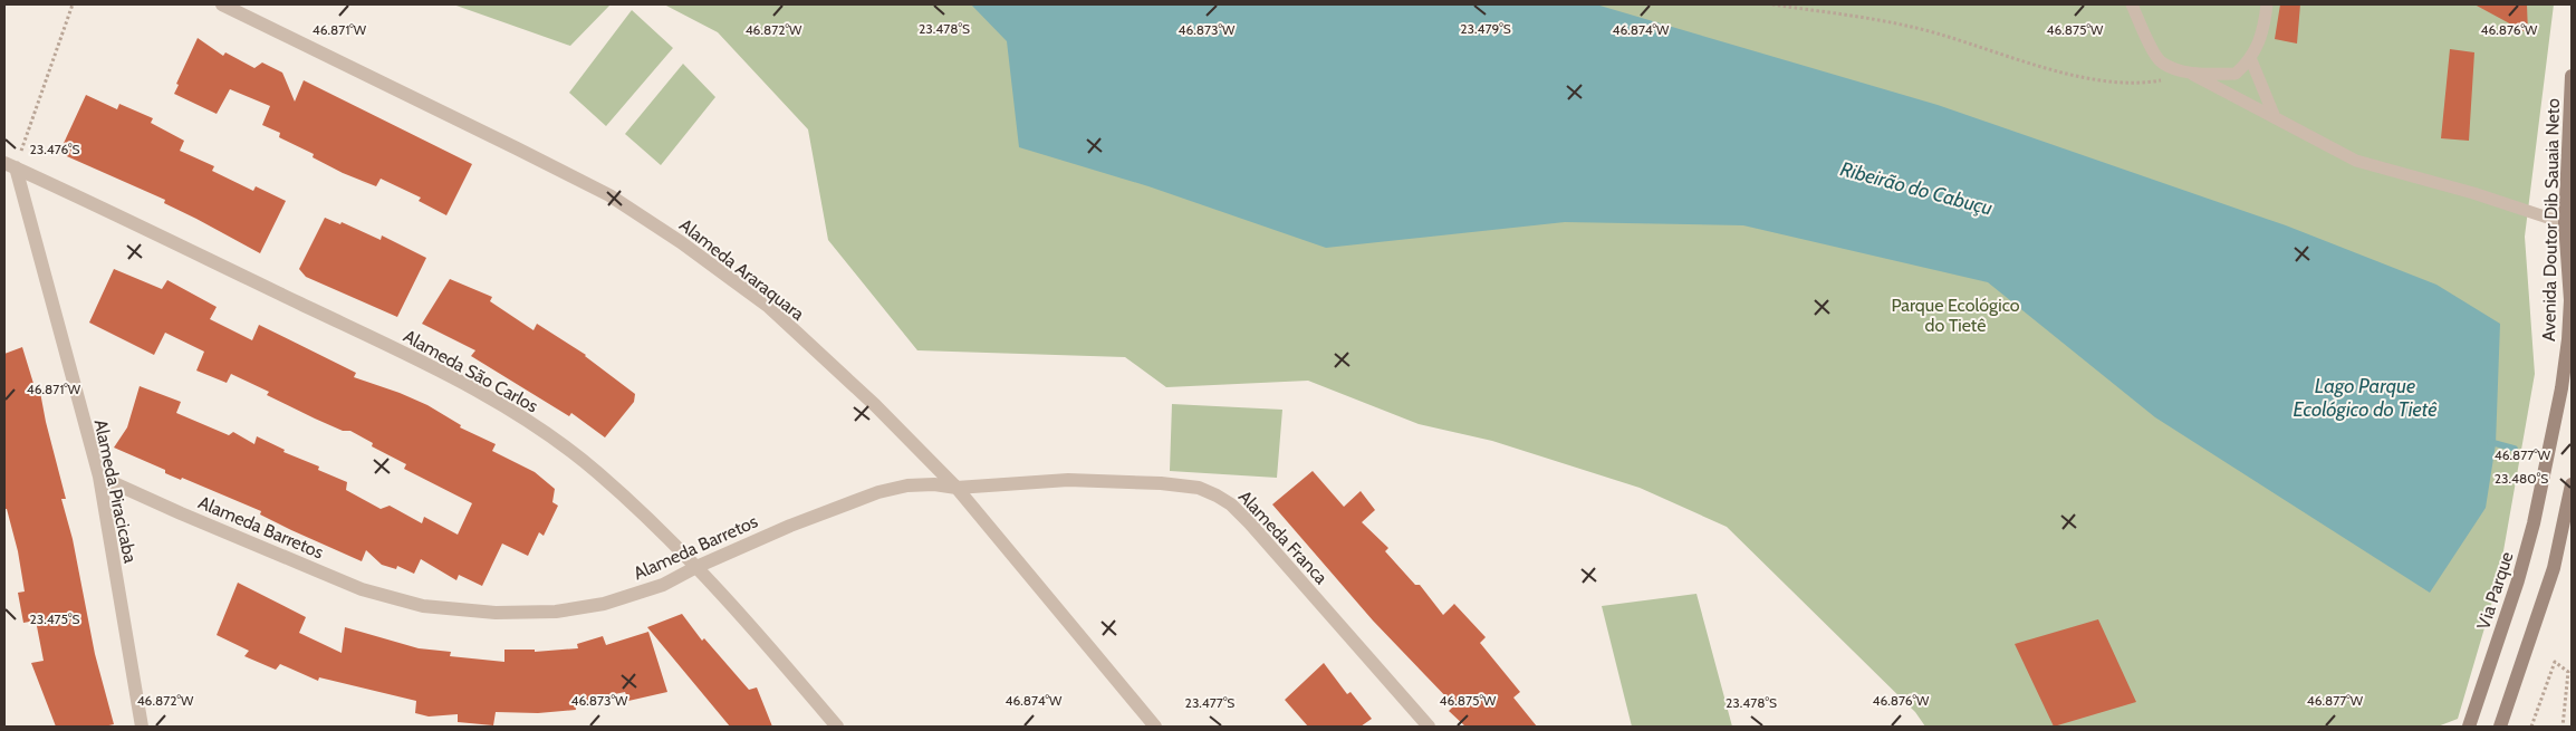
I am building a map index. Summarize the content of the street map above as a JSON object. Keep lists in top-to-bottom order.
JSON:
{
  "streets": {
    "main road": ["Avenida Doutor Dib Sauaia Neto", "Via Parque"],
    "street": [
      "Alameda Araraquara",
      "Alameda São Carlos",
      "Alameda Piracicaba",
      "Alameda Barretos",
      "Alameda Franca"
    ]
  },
  "crossings": [
    ["Avenida Doutor Dib Sauaia Neto", "Via Parque"],
    ["Alameda Araraquara", "Alameda Barretos"],
    ["Alameda Araraquara", "Alameda Franca"],
    ["Alameda São Carlos", "Alameda Piracicaba"],
    ["Alameda São Carlos", "Alameda Barretos"],
    ["Alameda Piracicaba", "Alameda Barretos"],
    ["Alameda Barretos", "Alameda Franca"]
  ],
  "water": ["Ribeirão do Cabuçu", "Lago Parque Ecológico do Tietê"],
  "parks": ["Parque Ecológico do Tietê"],
  "coordinates": [
    "23.478°S",
    "23.479°S",
    "46.871°W",
    "46.872°W",
    "46.873°W",
    "46.874°W",
    "46.875°W",
    "46.876°W",
    "23.476°S",
    "46.877°W",
    "23.480°S",
    "23.475°S",
    "23.477°S"
  ]
}
